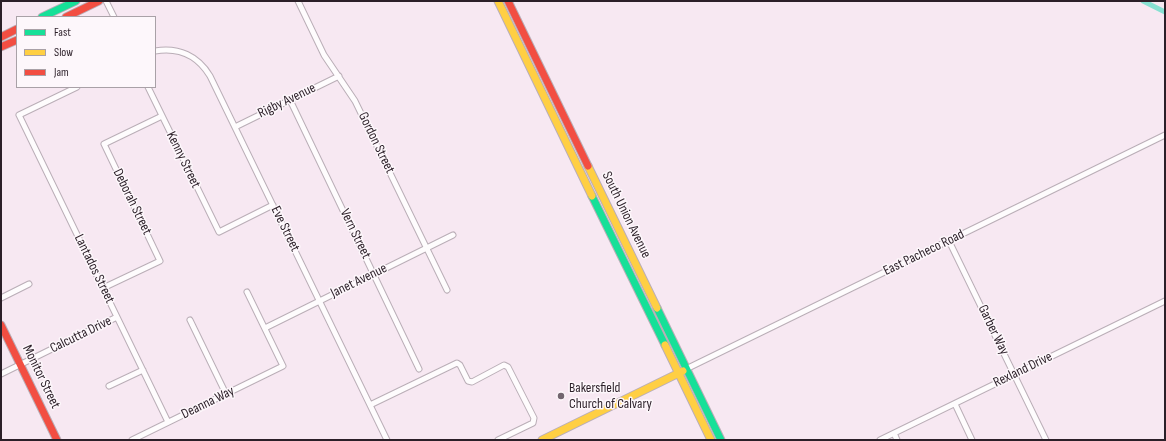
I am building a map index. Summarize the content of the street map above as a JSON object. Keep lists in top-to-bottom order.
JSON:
{
  "streets": {
    "main road": ["South Union Avenue", "Monitor Street"],
    "street": [
      "Rigby Avenue",
      "Gordon Street",
      "Kenny Street",
      "Deborah Street",
      "Eve Street",
      "Vern Street",
      "East Pacheco Road",
      "Lantados Street",
      "Janet Avenue",
      "Garber Way",
      "Calcutta Drive",
      "Rexland Drive",
      "Deanna Way"
    ]
  },
  "crossings": [
    ["Rigby Avenue", "Gordon Street"],
    ["Rigby Avenue", "Eve Street"],
    ["Rigby Avenue", "Vern Street"],
    ["Gordon Street", "Janet Avenue"],
    ["Kenny Street", "Deborah Street"],
    ["Kenny Street", "Eve Street"],
    ["Deborah Street", "Lantados Street"],
    ["South Union Avenue", "East Pacheco Road"],
    ["Eve Street", "Janet Avenue"],
    ["Vern Street", "Janet Avenue"],
    ["East Pacheco Road", "Garber Way"],
    ["Lantados Street", "Calcutta Drive"],
    ["Lantados Street", "Deanna Way"],
    ["Janet Avenue", "Deanna Way"],
    ["Garber Way", "Rexland Drive"],
    ["Calcutta Drive", "Monitor Street"]
  ],
  "places": ["Bakersfield Church of Calvary"],
  "legend": ["Fast", "Slow", "Jam"]
}
